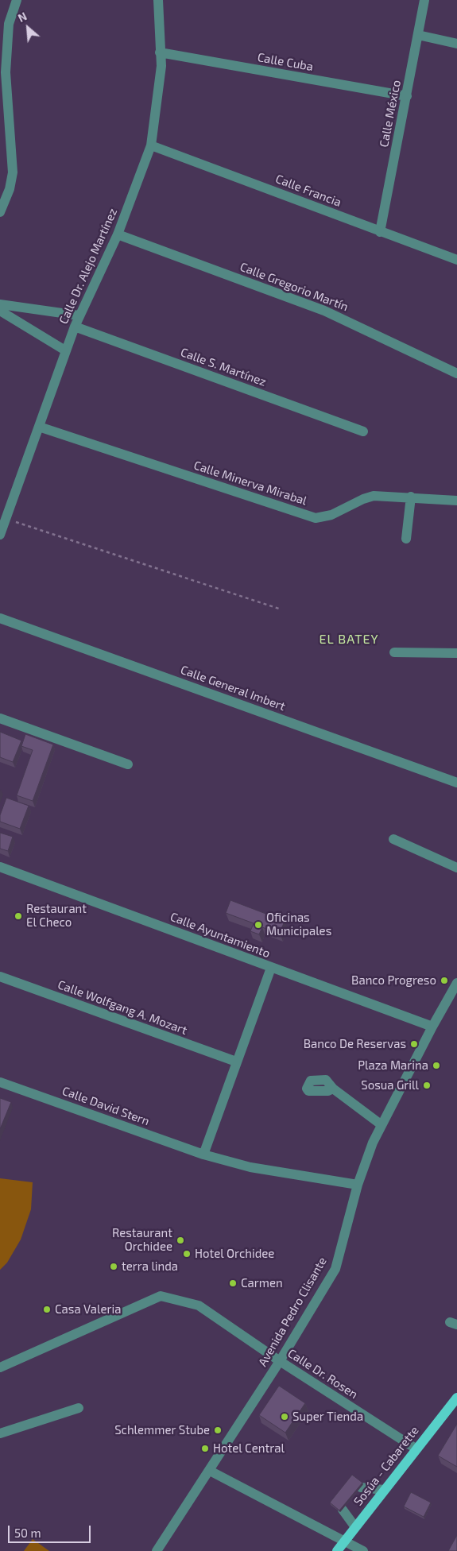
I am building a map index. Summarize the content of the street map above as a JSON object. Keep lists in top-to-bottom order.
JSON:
{
  "streets": {
    "main road": ["Sosúa - Cabarette"],
    "street": [
      "Calle Cuba",
      "Calle México",
      "Calle Francia",
      "Calle Dr. Alejo Martínez",
      "Calle Gregorio Martín",
      "Calle S. Martínez",
      "Calle Minerva Mirabal",
      "Calle General Imbert",
      "Calle Ayuntamiento",
      "Calle Wolfgang A. Mozart",
      "Calle David Stern",
      "Avenida Pedro Clisante",
      "Calle Dr. Rosen"
    ]
  },
  "crossings": [
    ["Calle Cuba", "Calle México"],
    ["Calle Cuba", "Calle Dr. Alejo Martínez"],
    ["Calle México", "Calle Francia"],
    ["Calle Francia", "Calle Dr. Alejo Martínez"],
    ["Calle Dr. Alejo Martínez", "Calle Gregorio Martín"],
    ["Calle Dr. Alejo Martínez", "Calle S. Martínez"],
    ["Calle Dr. Alejo Martínez", "Calle Minerva Mirabal"],
    ["Calle Ayuntamiento", "Avenida Pedro Clisante"],
    ["Calle David Stern", "Avenida Pedro Clisante"],
    ["Avenida Pedro Clisante", "Calle Dr. Rosen"],
    ["Calle Dr. Rosen", "Sosúa - Cabarette"]
  ],
  "districts": ["EL BATEY"],
  "places": [
    "Restaurant El Checo",
    "Oficinas Municipales",
    "Banco Progreso",
    "Banco De Reservas",
    "Plaza Marina",
    "Sosua Grill",
    "Restaurant Orchidee",
    "Hotel Orchidee",
    "terra linda",
    "Carmen",
    "Casa Valeria",
    "Super Tienda",
    "Schlemmer Stube",
    "Hotel Central"
  ],
  "scale_bar": "50 m",
  "north": "top left"
}
